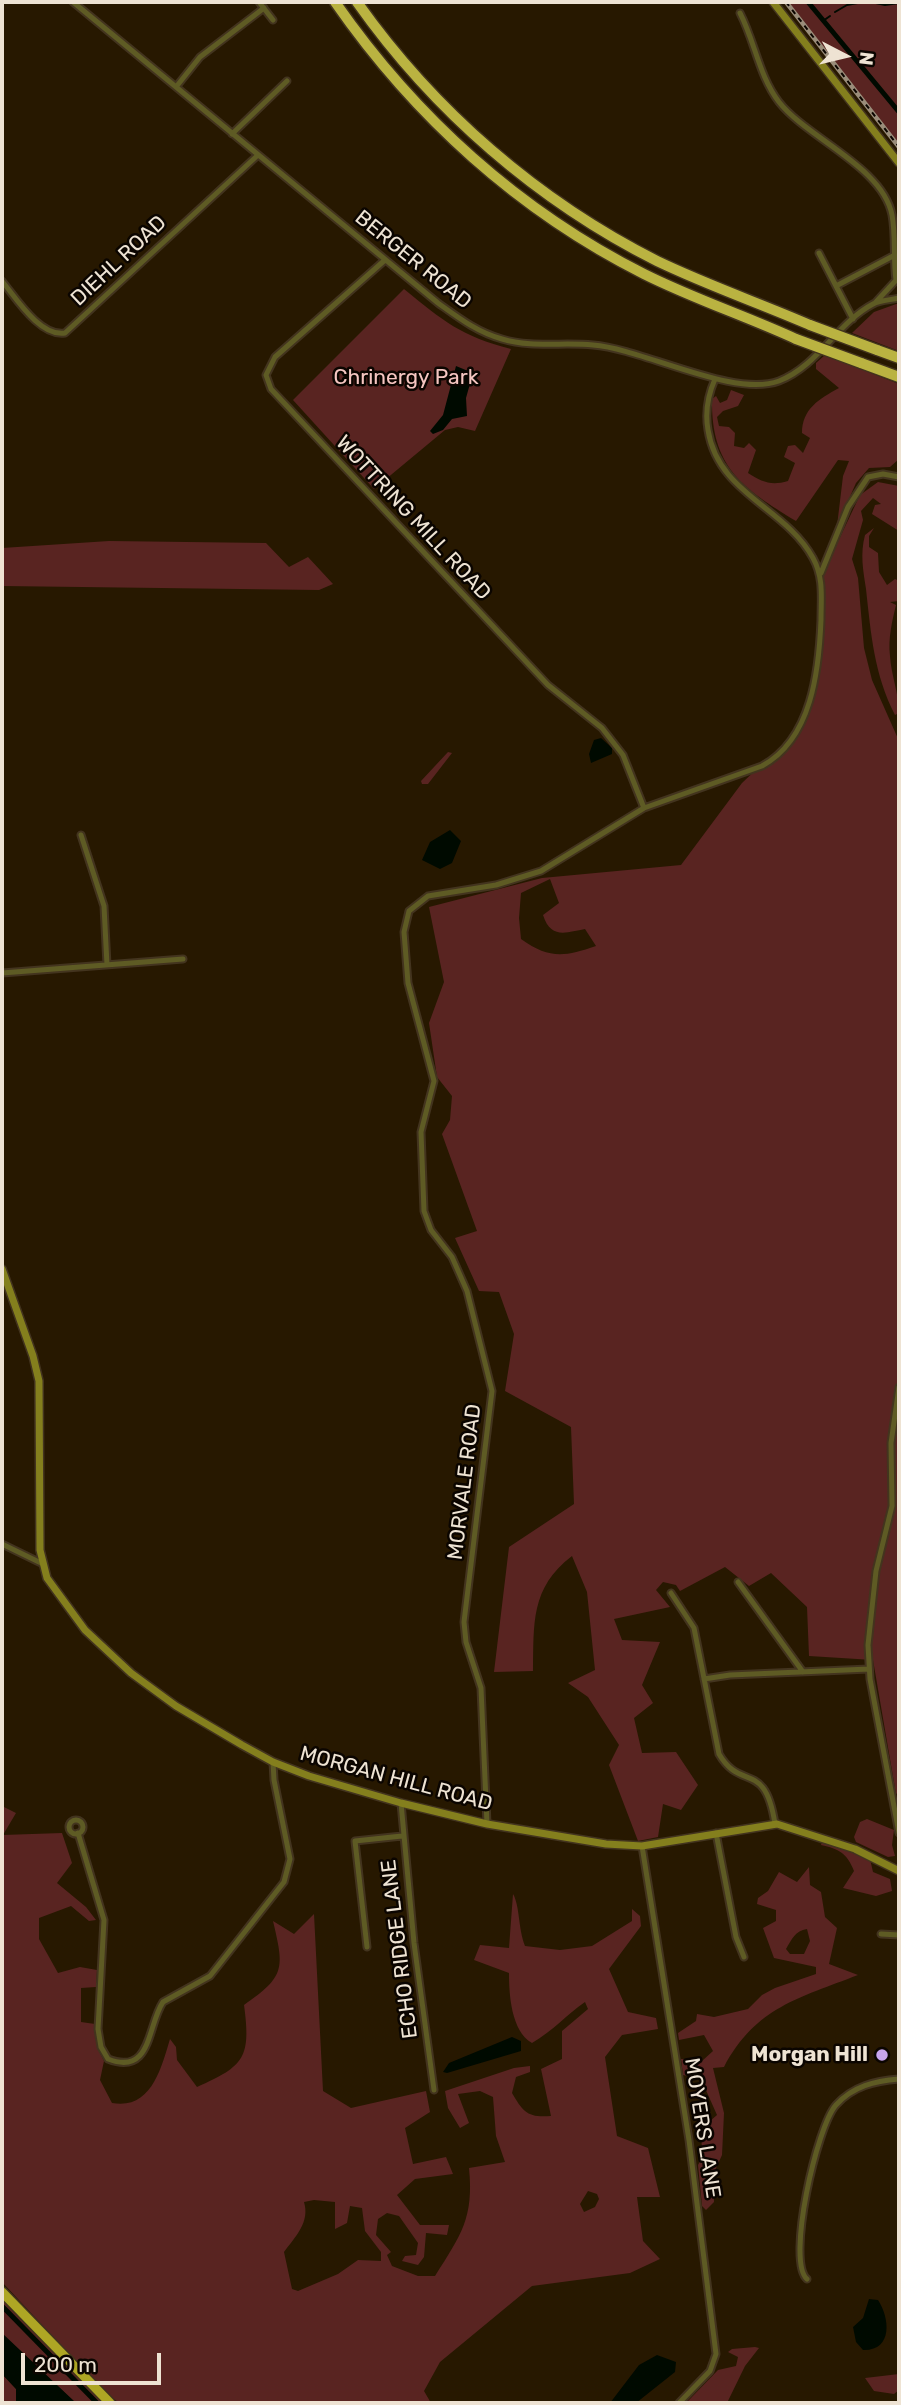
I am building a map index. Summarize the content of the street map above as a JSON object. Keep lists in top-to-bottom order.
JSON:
{
  "streets": {
    "main road": ["MORGAN HILL ROAD"],
    "street": [
      "BERGER ROAD",
      "DIEHL ROAD",
      "WOTTRING MILL ROAD",
      "MORVALE ROAD",
      "ECHO RIDGE LANE",
      "MOYERS LANE"
    ]
  },
  "crossings": [
    ["BERGER ROAD", "DIEHL ROAD"],
    ["BERGER ROAD", "WOTTRING MILL ROAD"],
    ["WOTTRING MILL ROAD", "MORVALE ROAD"],
    ["MORVALE ROAD", "MORGAN HILL ROAD"],
    ["MORGAN HILL ROAD", "ECHO RIDGE LANE"],
    ["MORGAN HILL ROAD", "MOYERS LANE"]
  ],
  "parks": ["Chrinergy Park"],
  "places": ["Morgan Hill"],
  "scale_bar": "200 m",
  "north": "right"
}
